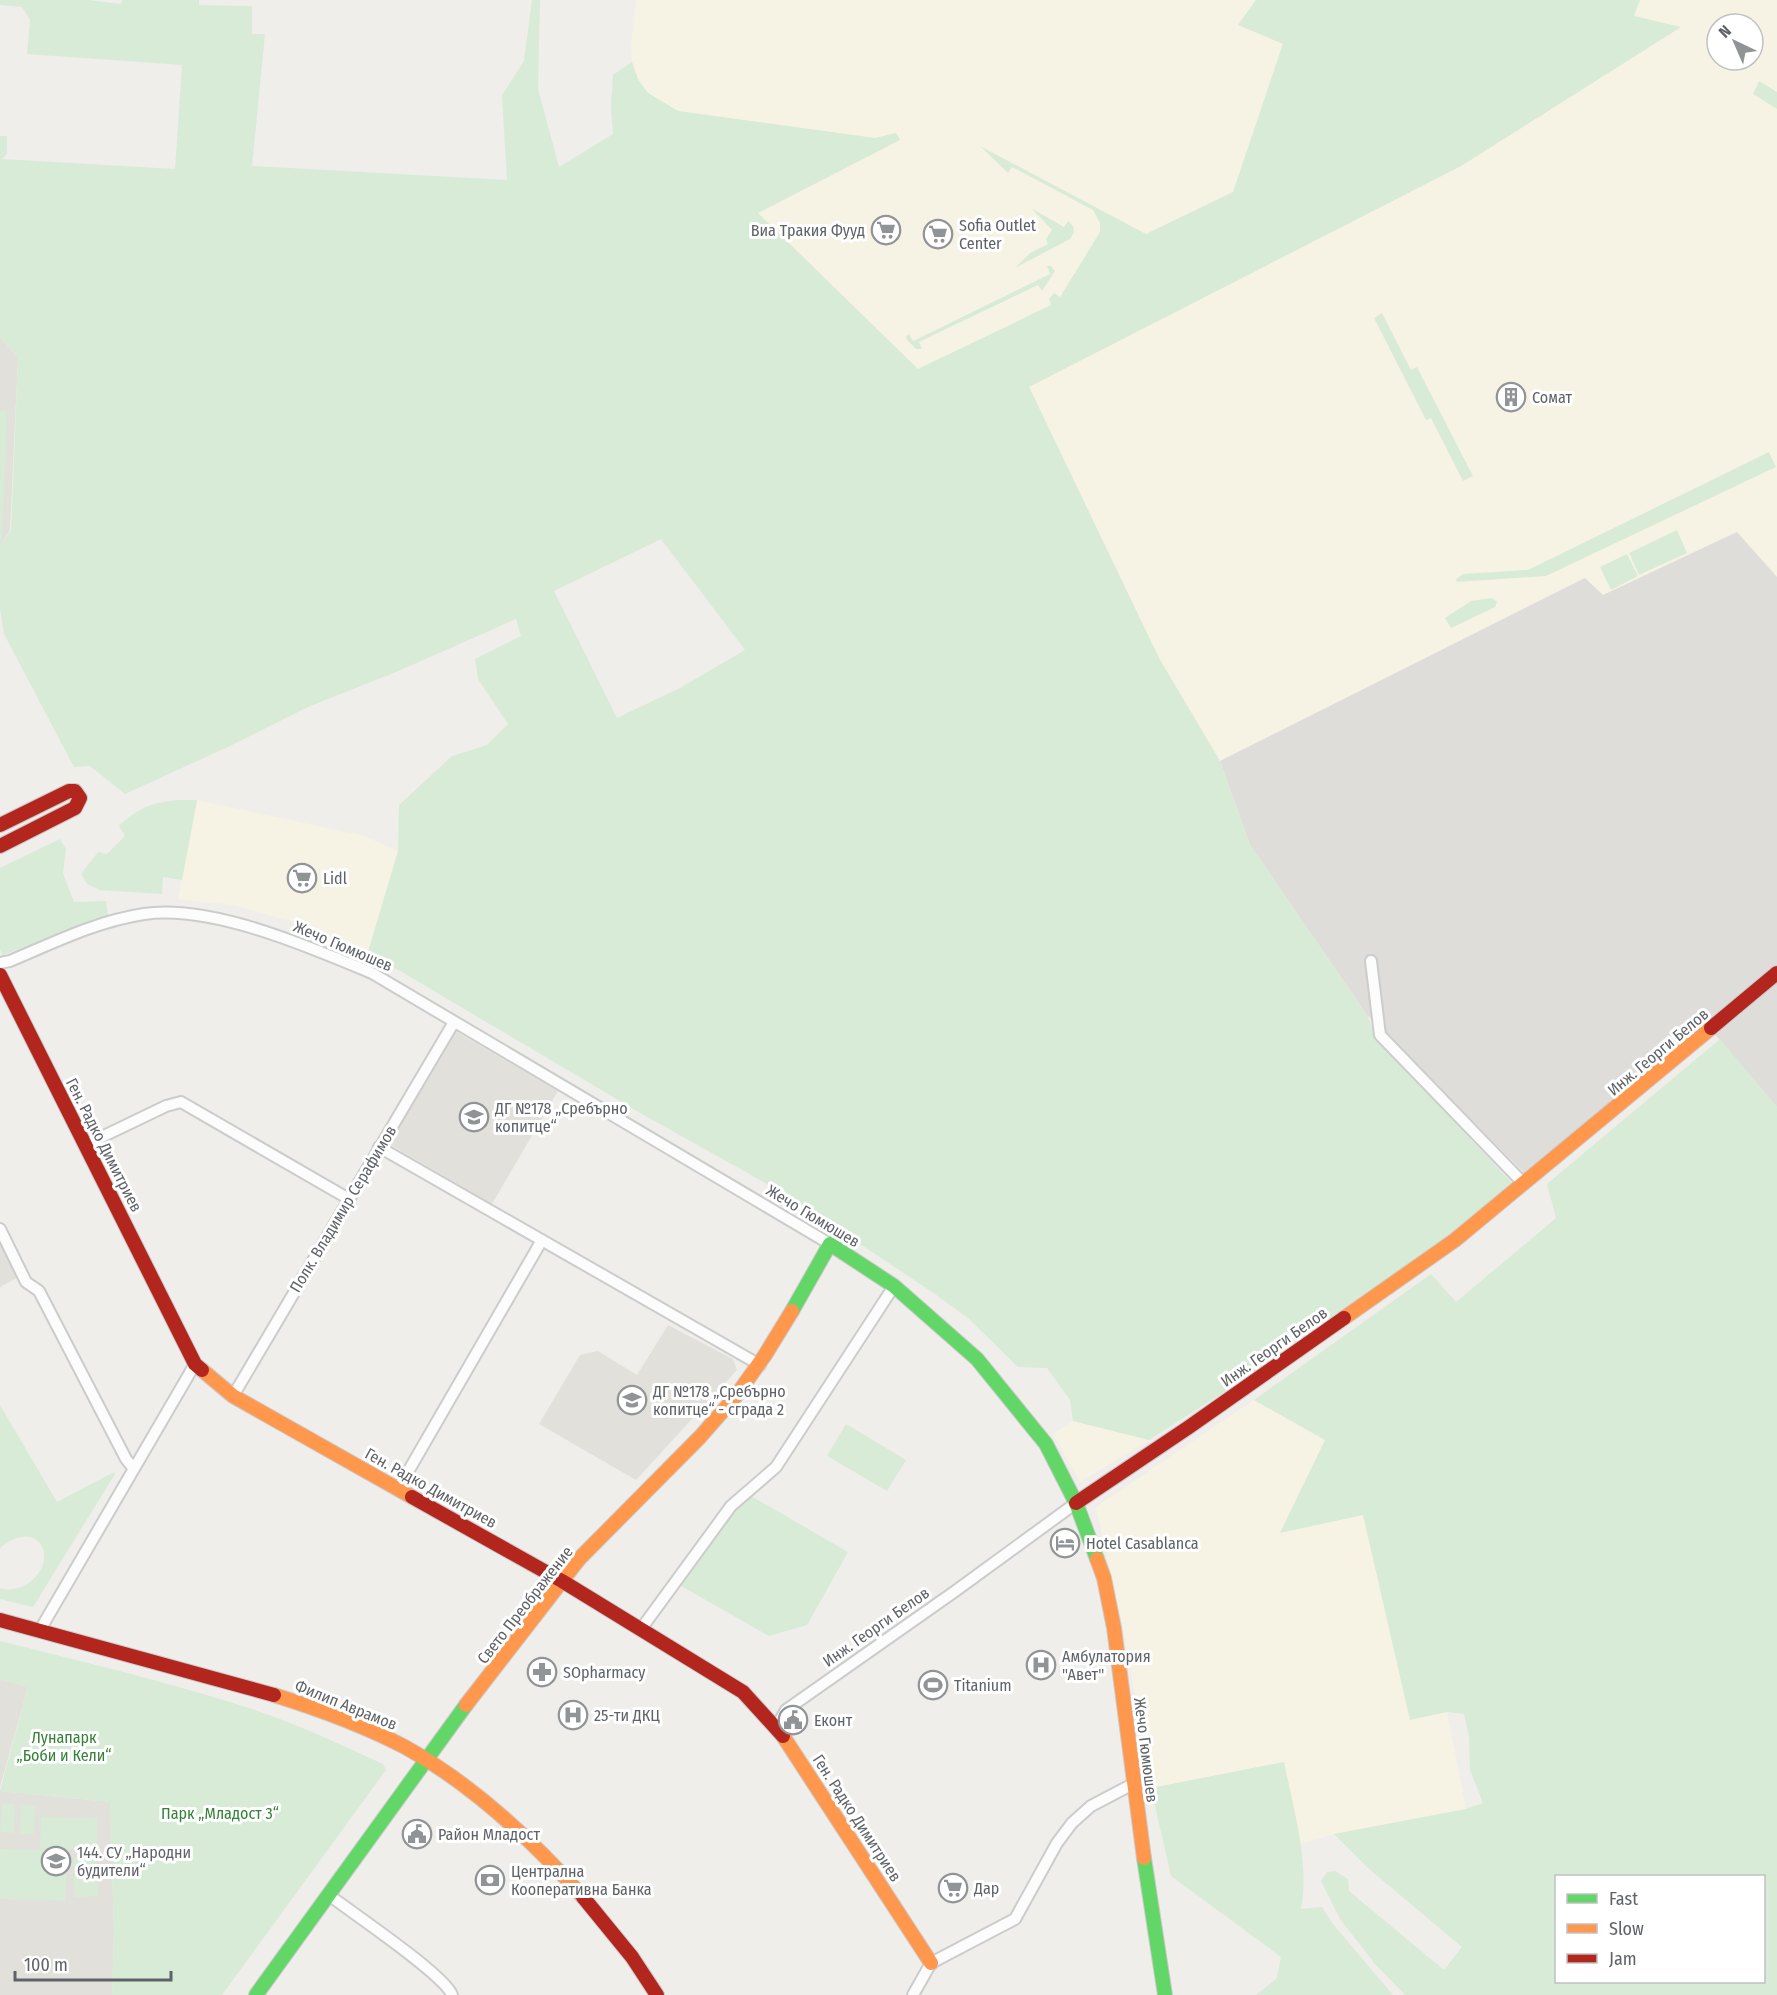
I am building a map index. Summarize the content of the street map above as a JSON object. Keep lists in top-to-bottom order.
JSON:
{
  "streets": {
    "street": [
      "Жечо Гюмюшев",
      "Инж. Георги Белов",
      "Ген. Радко Димитриев",
      "Полк. Владимир Серафимов",
      "Свето Преображение",
      "Филип Аврамов"
    ]
  },
  "crossings": [
    ["Жечо Гюмюшев", "Инж. Георги Белов"],
    ["Жечо Гюмюшев", "Полк. Владимир Серафимов"],
    ["Жечо Гюмюшев", "Свето Преображение"],
    ["Инж. Георги Белов", "Ген. Радко Димитриев"],
    ["Ген. Радко Димитриев", "Полк. Владимир Серафимов"],
    ["Ген. Радко Димитриев", "Свето Преображение"],
    ["Свето Преображение", "Филип Аврамов"]
  ],
  "parks": ["Лунапарк „Боби и Кели“", "Парк „Младост 3“"],
  "places": {
    "supermarket": [
      "Виа Тракия Фууд",
      "Sofia Outlet Center",
      "Lidl",
      "Дар"
    ],
    "building": ["Сомат"],
    "school or university": ["ДГ №178 „Сребърно копитце“", "ДГ №178 „Сребърно копитце“ - сграда 2", "144. СУ „Народни будители“"],
    "hotel": ["Hotel Casablanca"],
    "hospital": ["Амбулатория \"Авет\"", "25-ти ДКЦ"],
    "pharmacy": ["SOpharmacy"],
    "sports": ["Titanium"],
    "public building": ["Еконт", "Район Младост"],
    "bank": ["Централна Кооперативна Банка"]
  },
  "legend": ["Fast", "Slow", "Jam"],
  "scale_bar": "100 m",
  "north": "top left"
}
